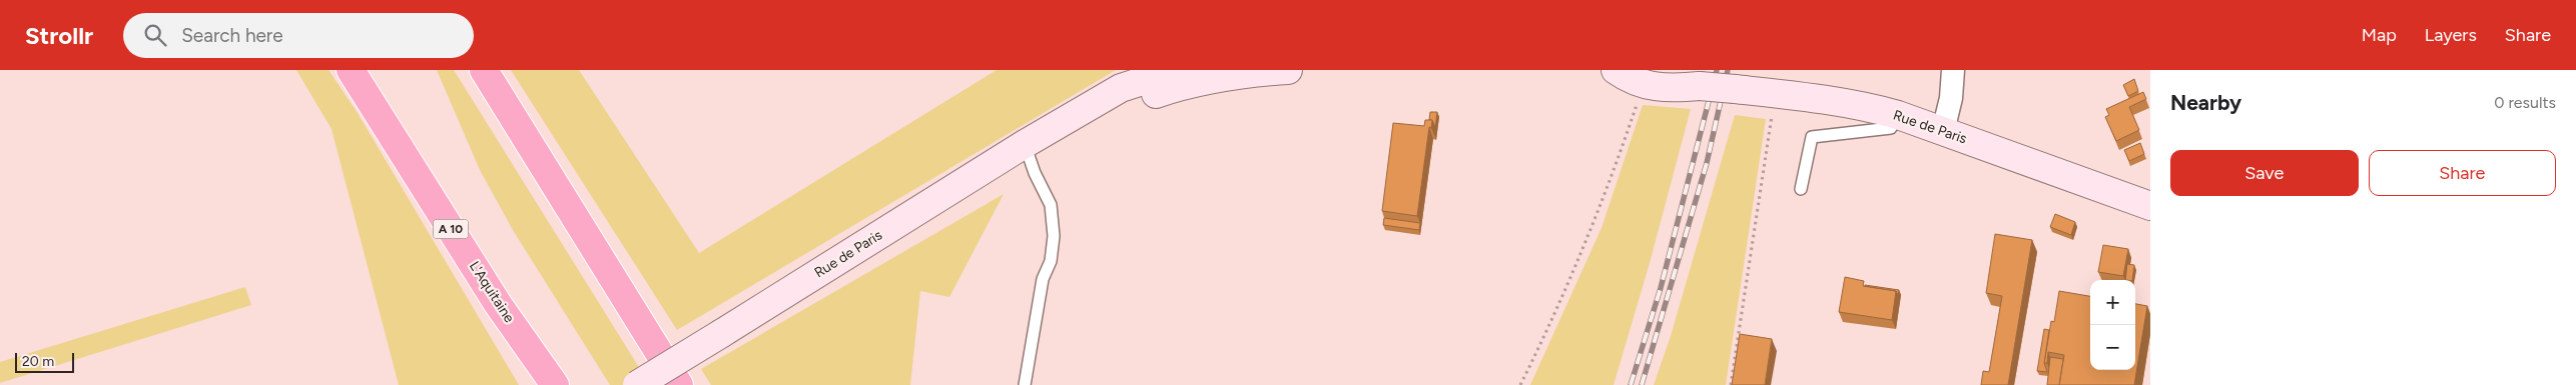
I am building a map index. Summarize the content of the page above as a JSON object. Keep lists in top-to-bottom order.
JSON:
{
  "streets": {
    "highway": ["A 10", "L'Aquitaine"],
    "street": ["Rue de Paris"]
  },
  "scale_bar": "20 m",
  "page": {
    "header": "Strollr",
    "search": "Search here",
    "nav": ["Map", "Layers", "Share"],
    "heading": ["Nearby", "0 results"],
    "buttons": ["Save", "Share"],
    "map_buttons": ["+", "−"],
    "scale": "20 m"
  }
}
